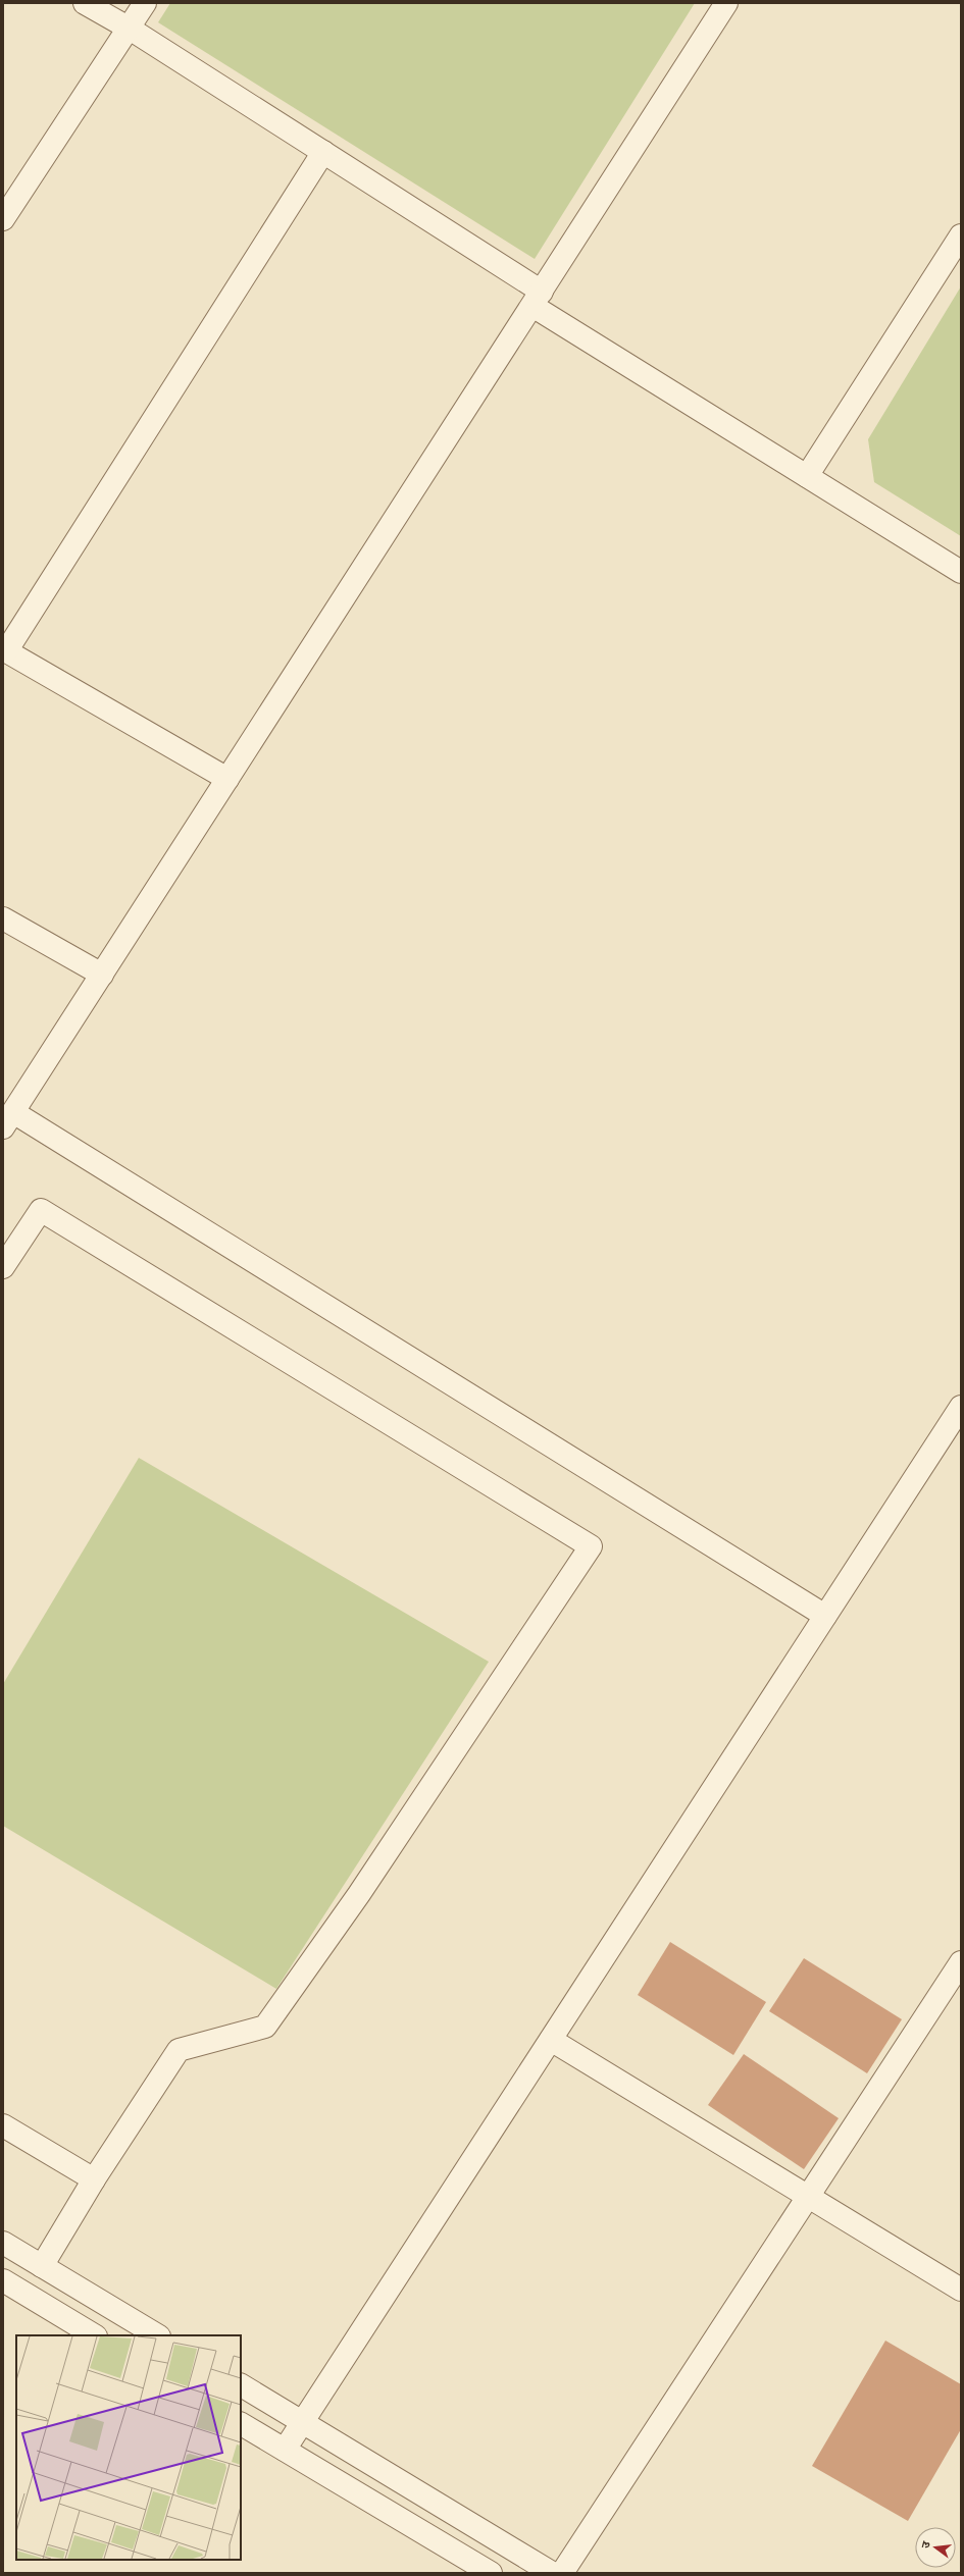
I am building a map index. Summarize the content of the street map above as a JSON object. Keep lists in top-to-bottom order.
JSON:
{
  "north": "left"
}
